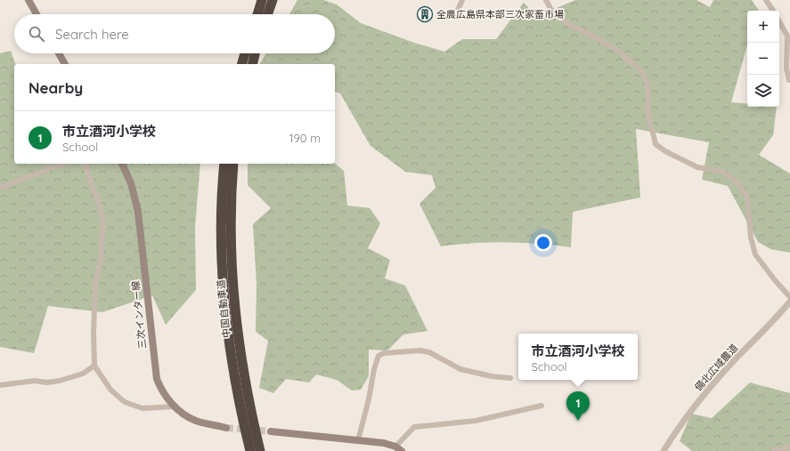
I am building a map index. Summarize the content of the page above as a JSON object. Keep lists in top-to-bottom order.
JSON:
{
  "streets": {
    "highway": ["中国自動車道"],
    "main road": ["三次インター線"],
    "street": ["備北広域農道"]
  },
  "places": {
    "building": ["全農広島県本部三次家畜市場"]
  },
  "page": {
    "map_buttons": ["+", "−"],
    "search": "Search here",
    "heading": "Nearby",
    "list": [
      {
        "mark": "1",
        "name": "市立酒河小学校",
        "note": "School",
        "value": "190 m"
      }
    ],
    "popup": ["市立酒河小学校", "School"],
    "pins": "1"
  }
}
